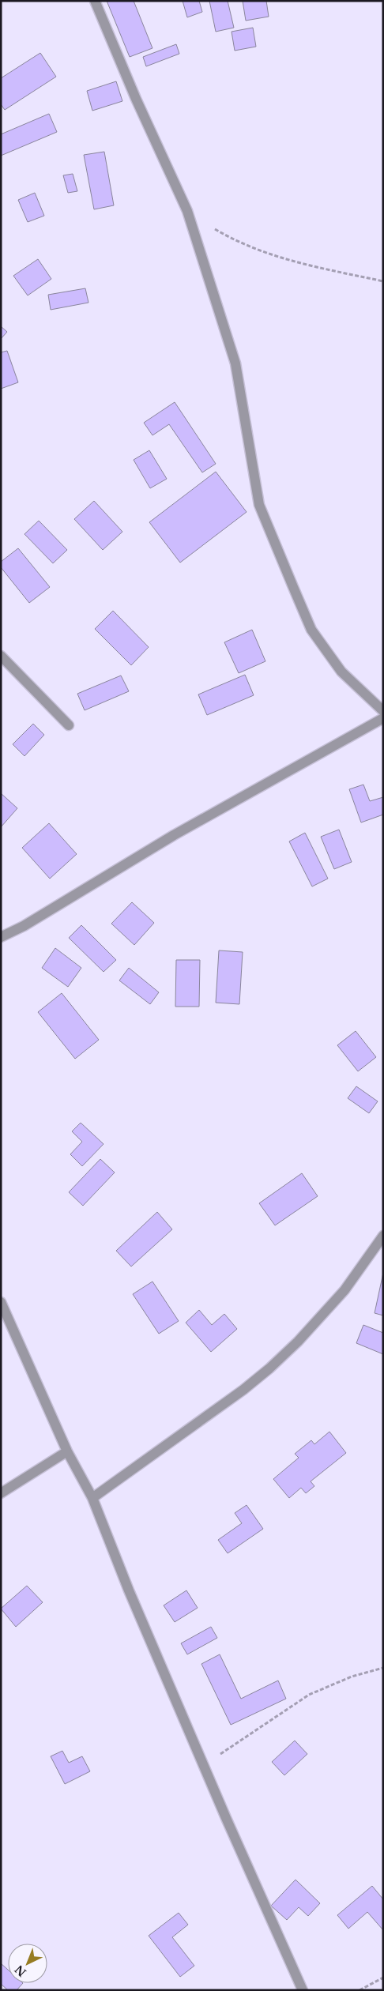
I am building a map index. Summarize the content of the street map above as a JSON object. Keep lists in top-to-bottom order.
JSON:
{
  "north": "bottom left"
}
